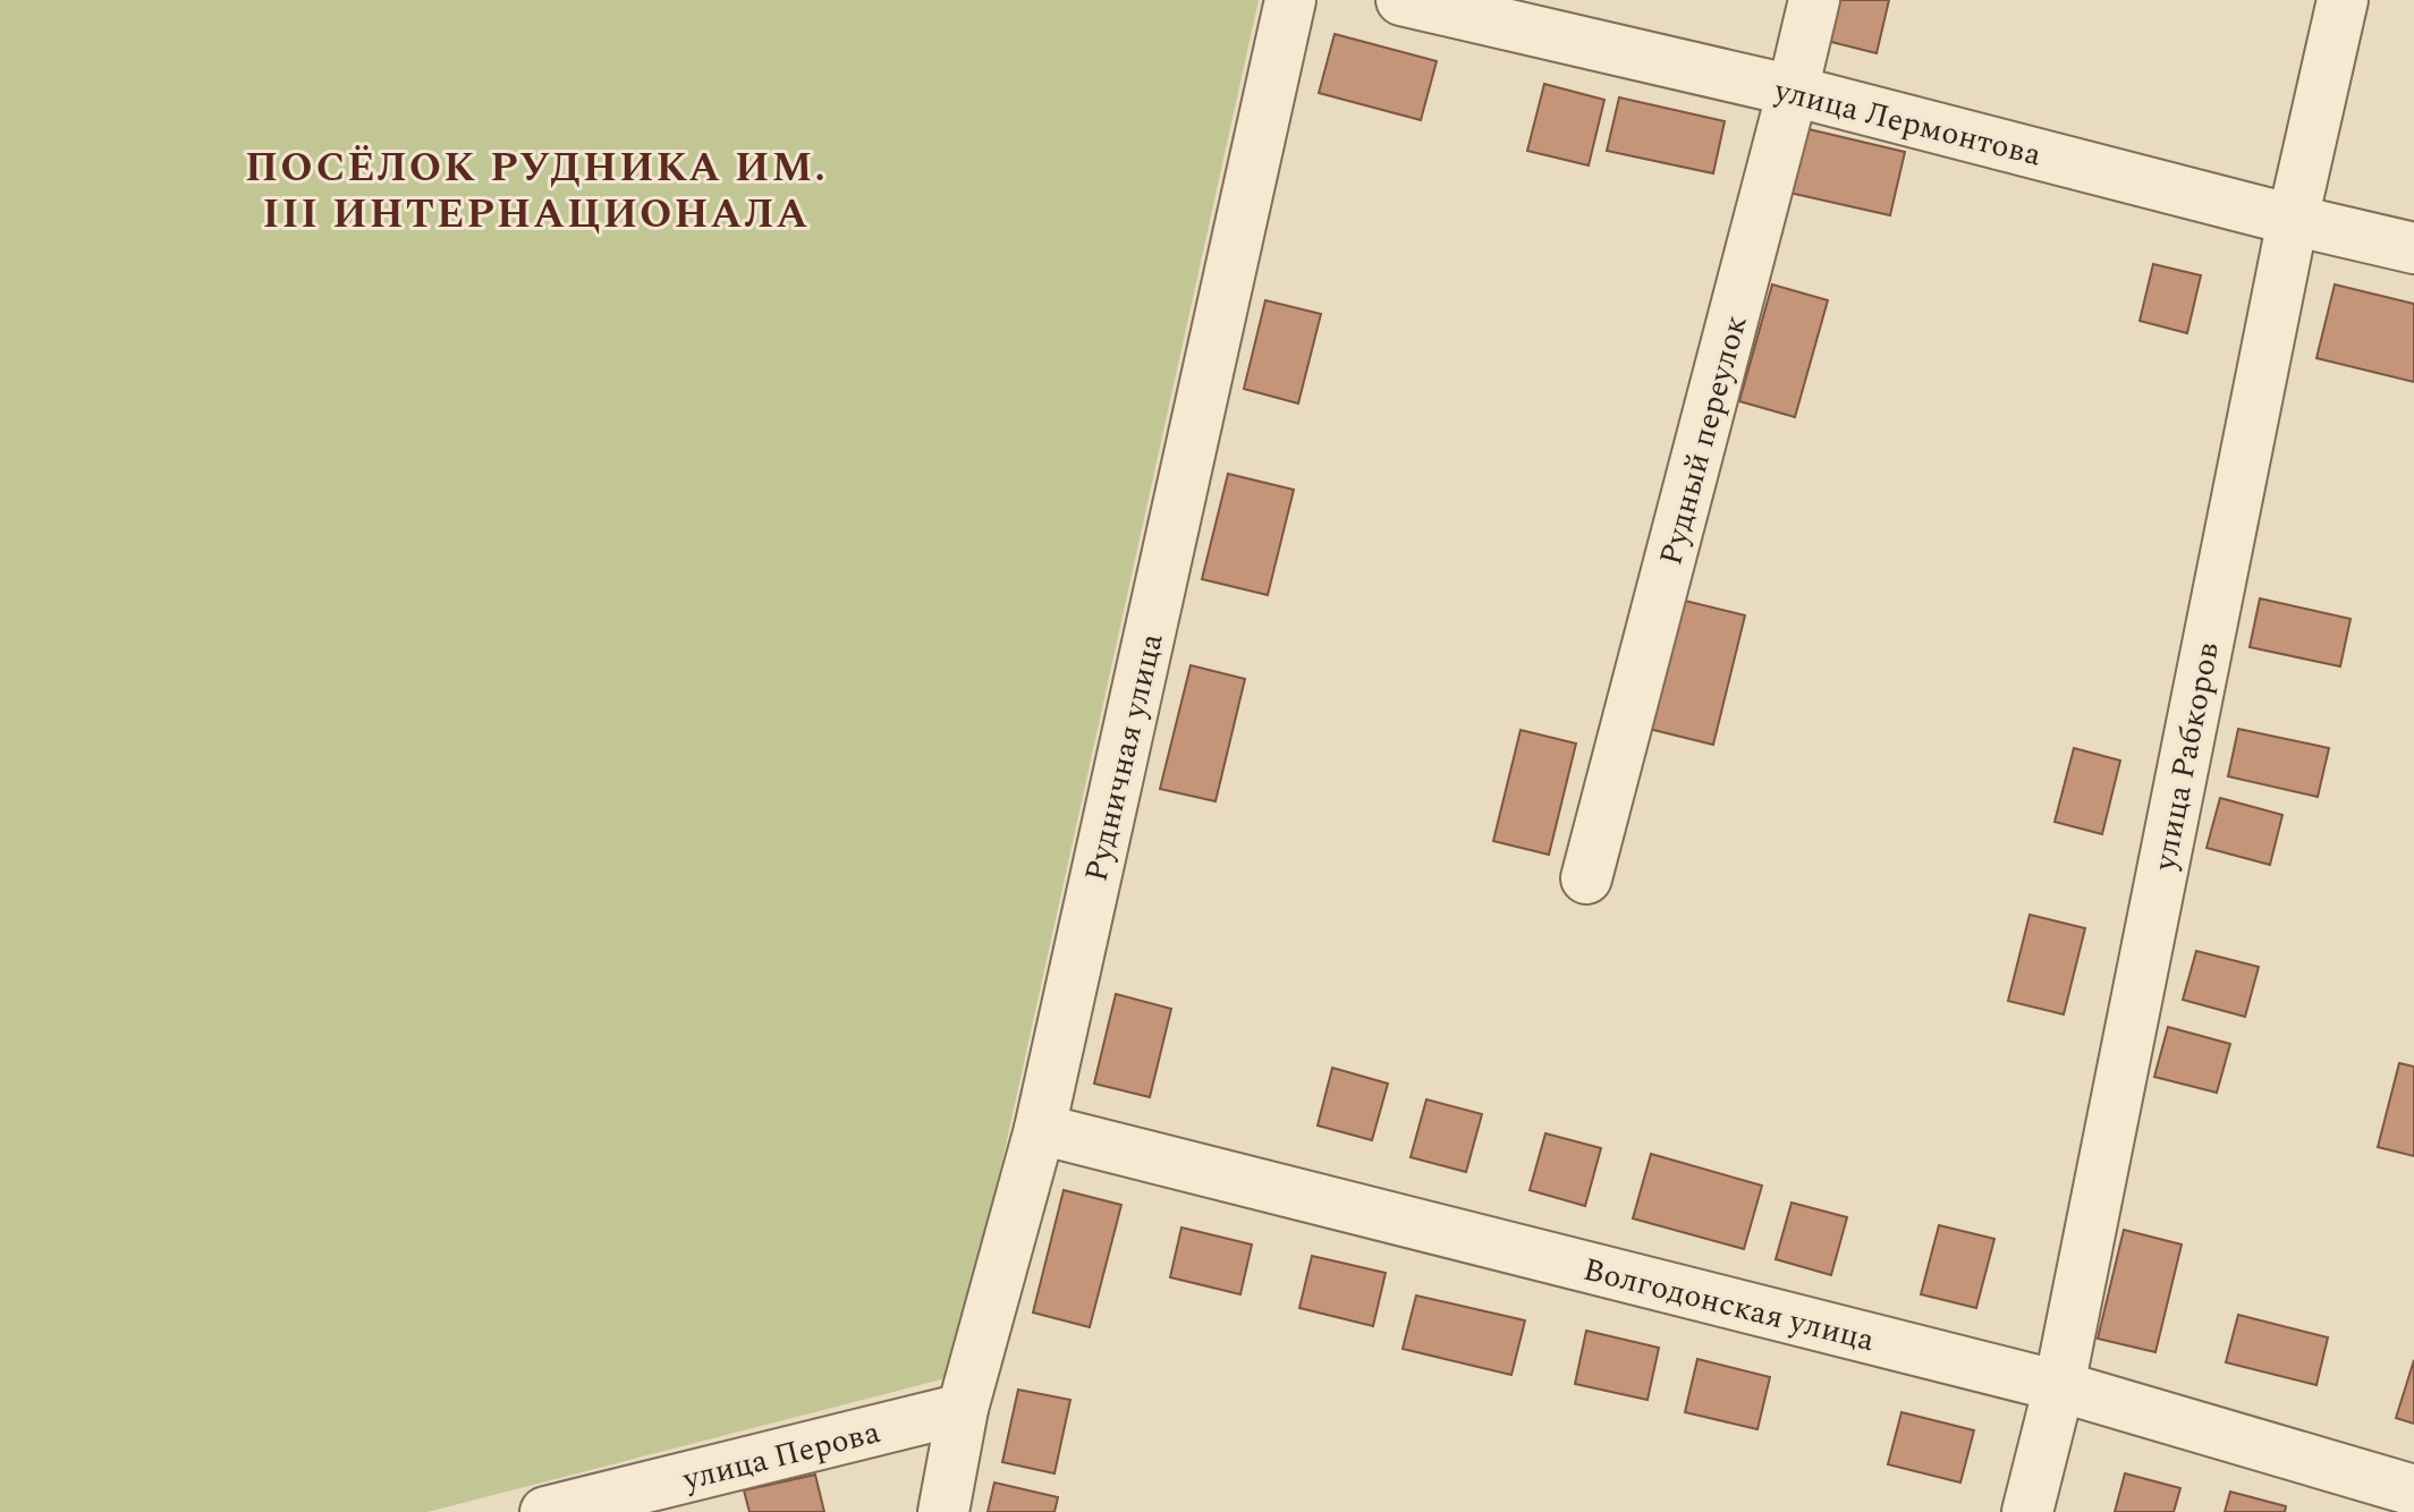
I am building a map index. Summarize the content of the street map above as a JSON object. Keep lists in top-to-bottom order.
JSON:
{
  "streets": {
    "street": [
      "улица Лермонтова",
      "Рудный переулок",
      "улица Рабкоров",
      "Рудничная улица",
      "Волгодонская улица",
      "улица Перова"
    ]
  },
  "crossings": [
    ["улица Лермонтова", "Рудный переулок"],
    ["улица Лермонтова", "улица Рабкоров"],
    ["улица Рабкоров", "Волгодонская улица"],
    ["Рудничная улица", "Волгодонская улица"],
    ["Рудничная улица", "улица Перова"]
  ],
  "districts": ["ПОСЁЛОК РУДНИКА ИМ. III ИНТЕРНАЦИОНАЛА"]
}
